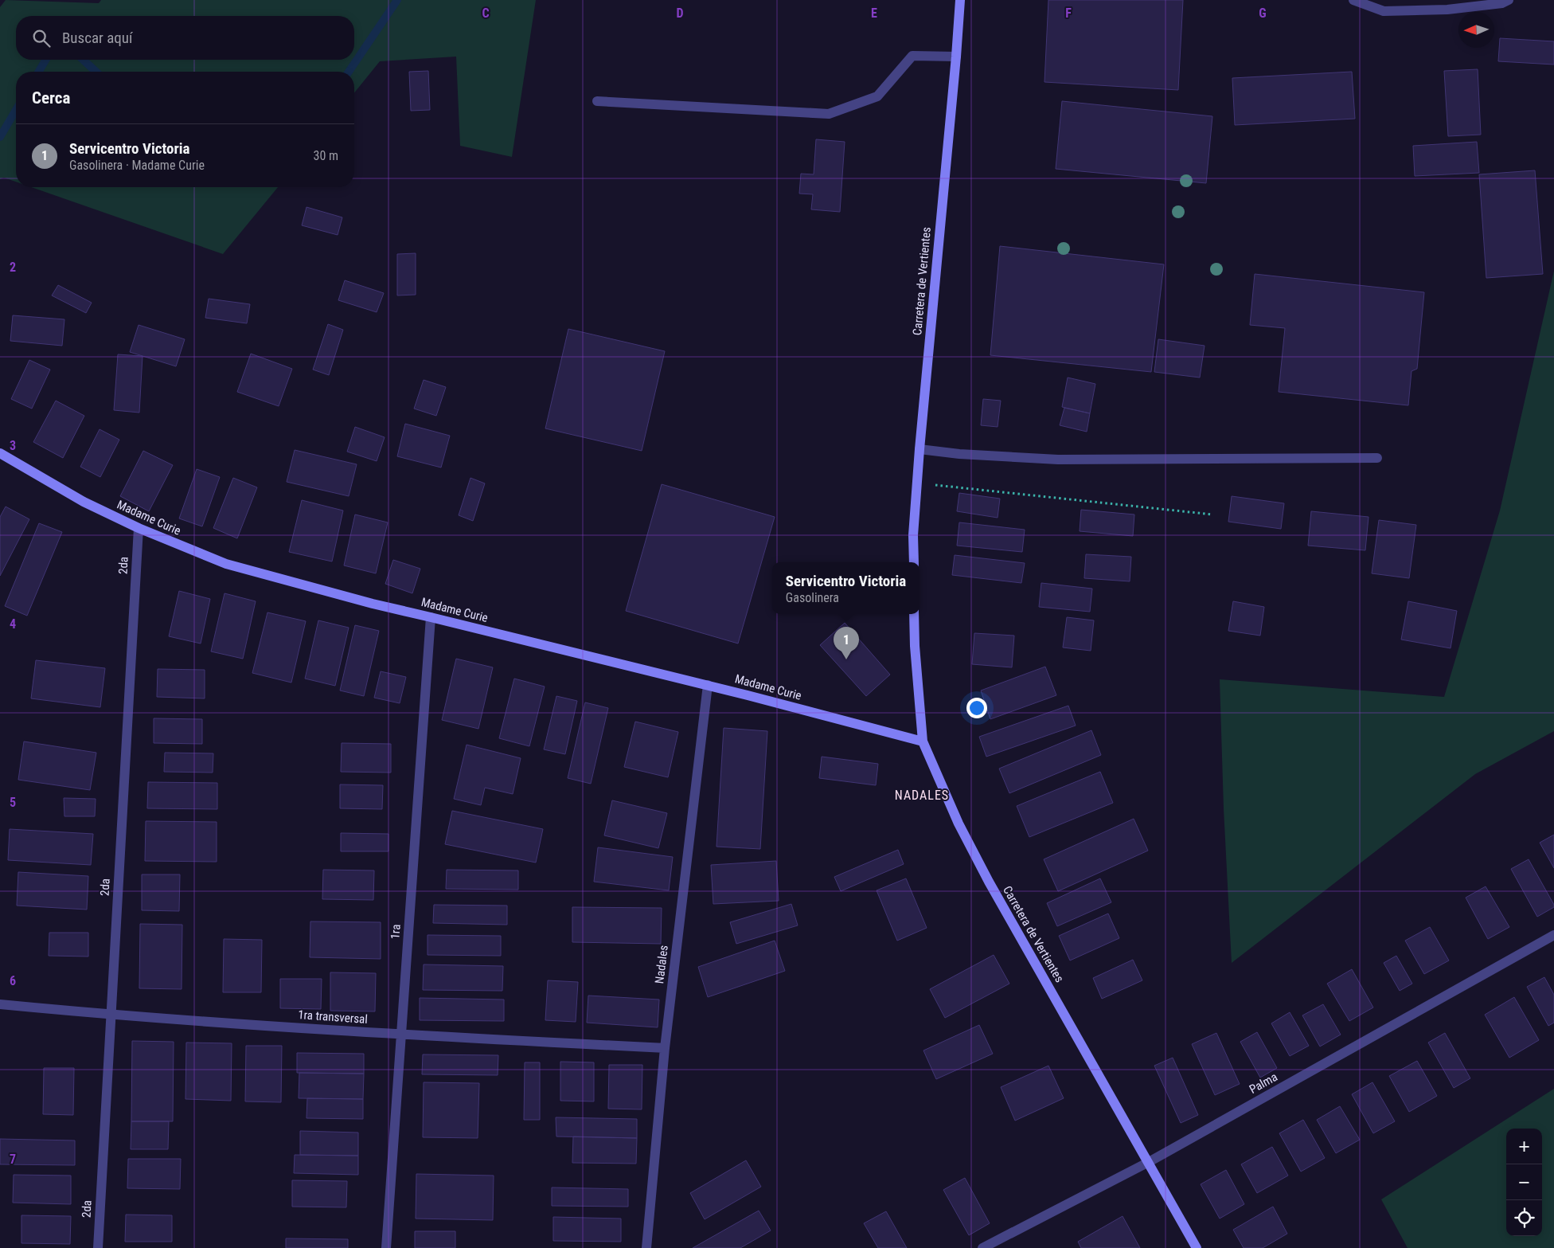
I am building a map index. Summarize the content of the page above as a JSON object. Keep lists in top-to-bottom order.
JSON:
{
  "streets": {
    "main road": ["Carretera de Vertientes", "Madame Curie"],
    "street": [
      "2da",
      "1ra",
      "Nadales",
      "1ra transversal",
      "Palma"
    ]
  },
  "crossings": [
    ["Carretera de Vertientes", "Madame Curie"],
    ["Carretera de Vertientes", "Palma"],
    ["Madame Curie", "2da"],
    ["Madame Curie", "1ra"],
    ["Madame Curie", "Nadales"],
    ["2da", "1ra transversal"],
    ["1ra", "1ra transversal"],
    ["Nadales", "1ra transversal"]
  ],
  "districts": ["NADALES"],
  "north": "left",
  "page": {
    "search": "Buscar aquí",
    "heading": "Cerca",
    "list": [
      {
        "mark": "1",
        "name": "Servicentro Victoria",
        "note": "Gasolinera · Madame Curie",
        "value": "30 m"
      }
    ],
    "popup": ["Servicentro Victoria", "Gasolinera"],
    "pins": "1",
    "map_buttons": ["+", "−"]
  },
  "grid": {
    "columns": [
      "C",
      "D",
      "E",
      "F",
      "G"
    ],
    "rows": [
      "2",
      "3",
      "4",
      "5",
      "6",
      "7"
    ]
  }
}
